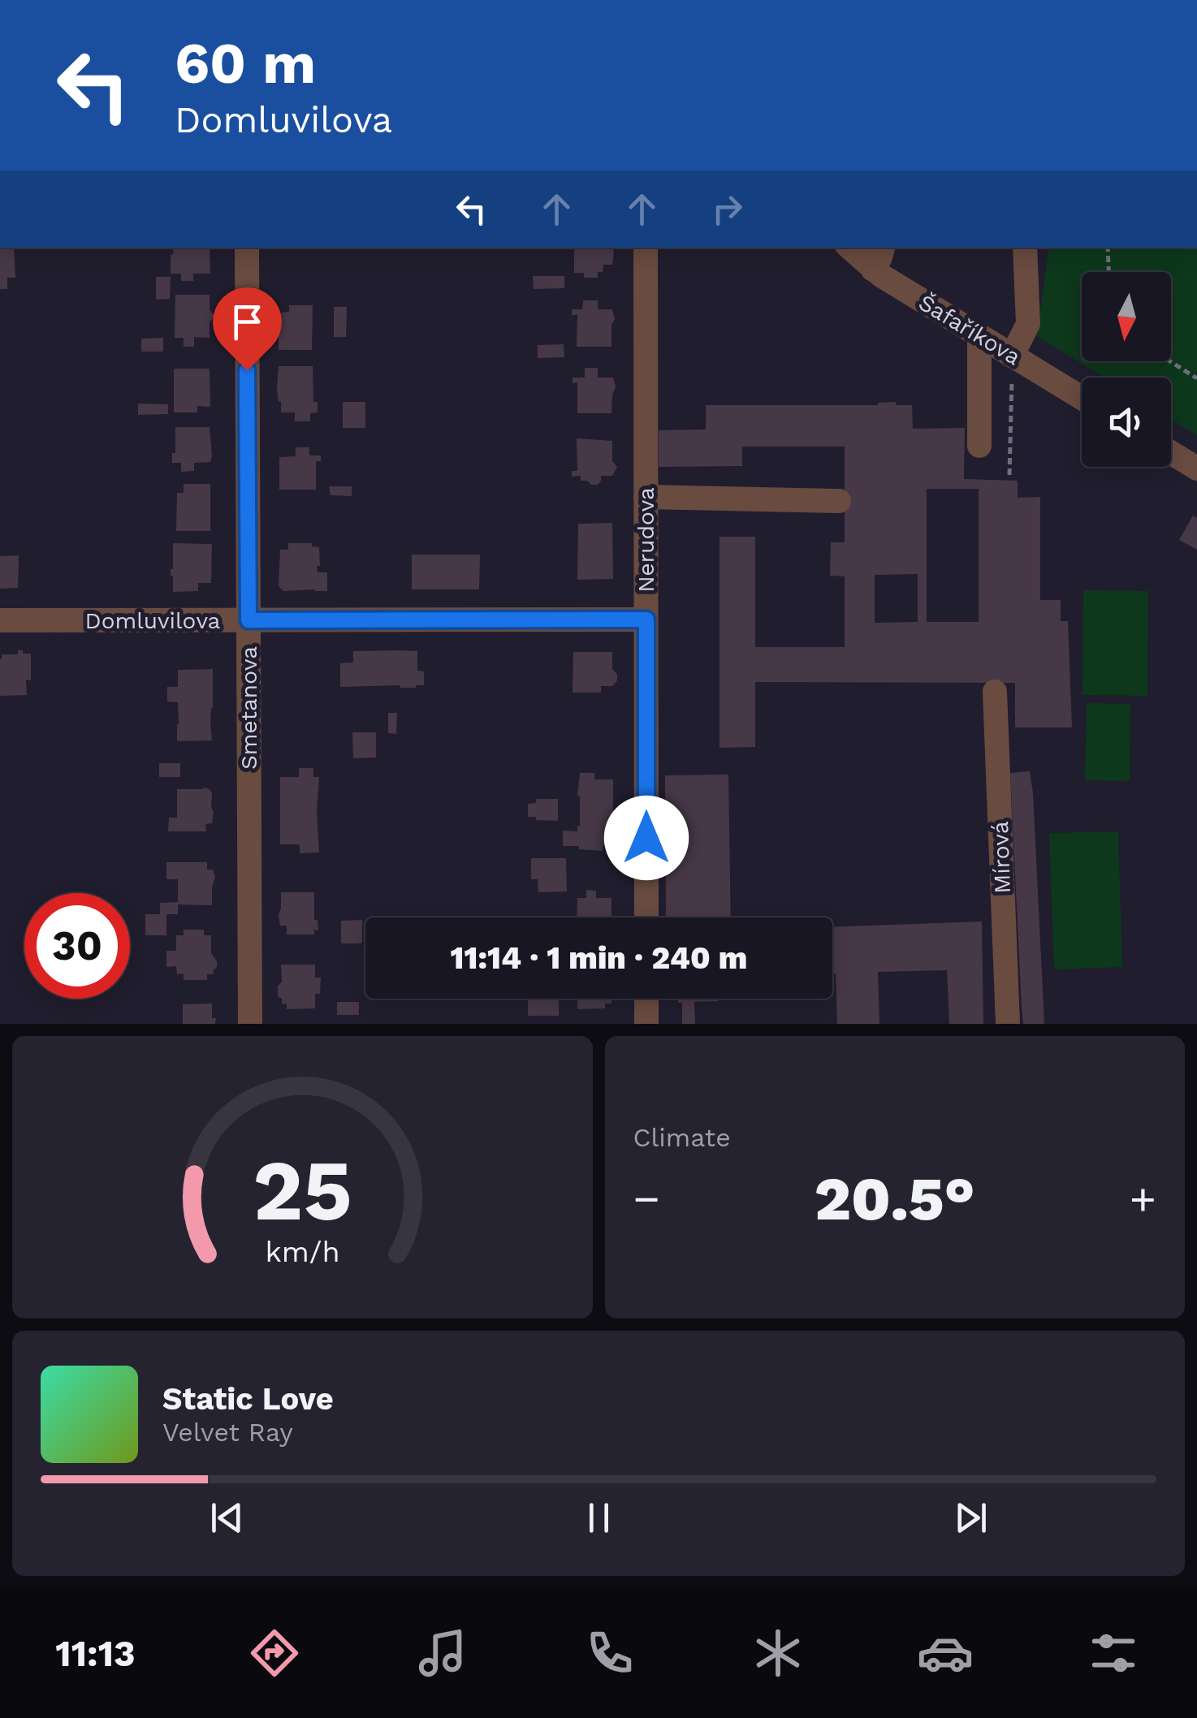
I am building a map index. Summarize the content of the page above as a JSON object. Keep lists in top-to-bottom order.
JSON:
{
  "streets": {
    "street": [
      "Šafaříkova",
      "Nerudova",
      "Domluvilova",
      "Smetanova",
      "Mírová"
    ]
  },
  "crossings": [
    ["Nerudova", "Domluvilova"],
    ["Domluvilova", "Smetanova"]
  ],
  "north": "bottom",
  "page": {
    "turn": ["60 m", "Domluvilova"],
    "limit": "30",
    "trip": "11:14 · 1 min · 240 m",
    "tile": "Climate",
    "heat": ["−", "20.5°", "+"],
    "song": ["Static Love", "Velvet Ray"],
    "tabs": "11:13",
    "gauge": ["25", "km/h"]
  }
}
